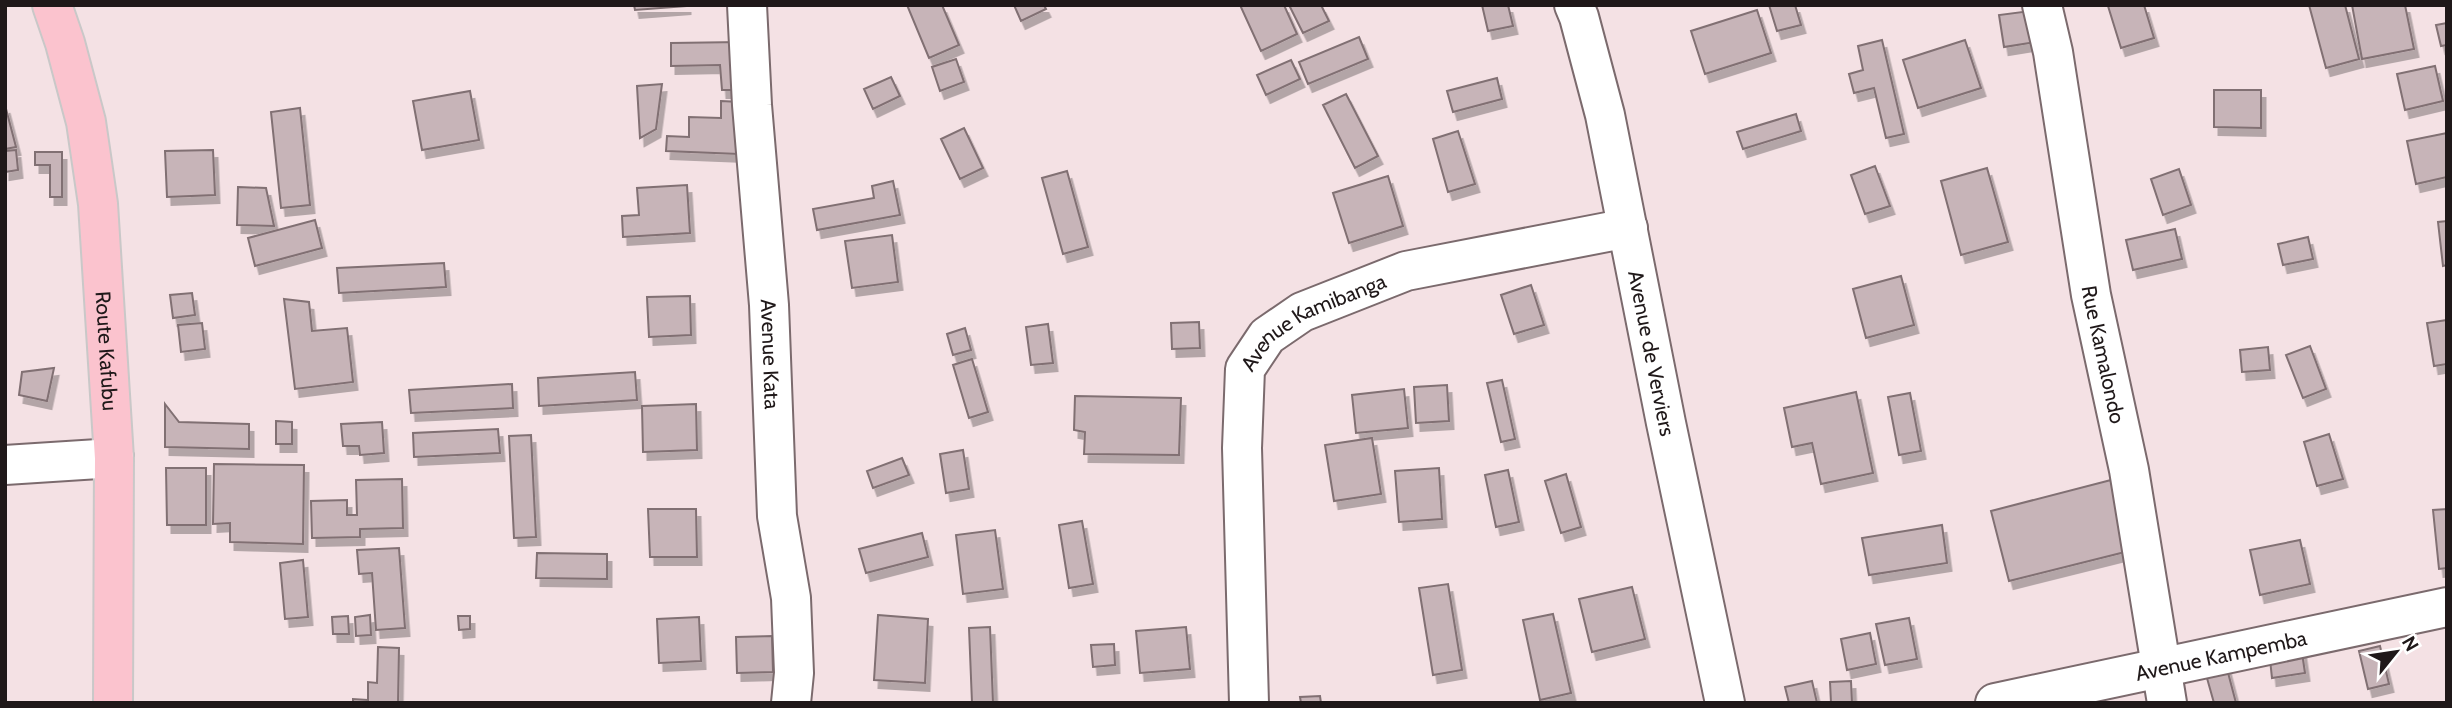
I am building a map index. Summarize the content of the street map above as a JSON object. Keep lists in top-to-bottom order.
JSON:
{
  "streets": {
    "main road": ["Route Kafubu"],
    "street": [
      "Avenue Kamibanga",
      "Avenue de Verviers",
      "Avenue Kata",
      "Rue Kamalondo",
      "Avenue Kampemba"
    ]
  },
  "crossings": [
    ["Avenue Kamibanga", "Avenue de Verviers"],
    ["Rue Kamalondo", "Avenue Kampemba"]
  ],
  "north": "top right"
}
